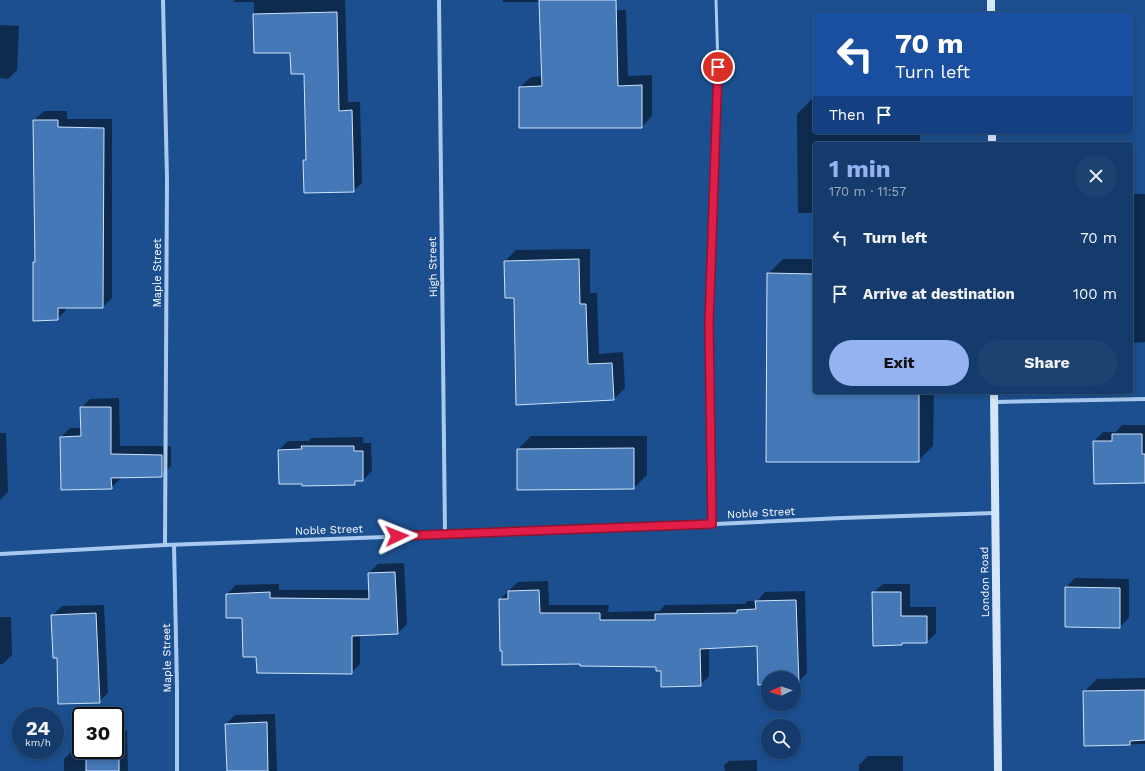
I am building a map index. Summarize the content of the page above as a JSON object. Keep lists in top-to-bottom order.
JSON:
{
  "streets": {
    "street": [
      "High Street",
      "Maple Street",
      "Noble Street",
      "London Road"
    ]
  },
  "crossings": [
    ["High Street", "Noble Street"],
    ["Maple Street", "Noble Street"],
    ["Noble Street", "London Road"]
  ],
  "north": "left",
  "page": {
    "turn": ["70 m", "Turn left"],
    "then": "Then",
    "heading": ["1 min", "170 m · 11:57"],
    "list": [
      {
        "name": "Turn left",
        "value": "70 m"
      },
      {
        "name": "Arrive at destination",
        "value": "100 m"
      }
    ],
    "buttons": ["Exit", "Share"],
    "speed": "24 km/h",
    "limit": "30"
  }
}
